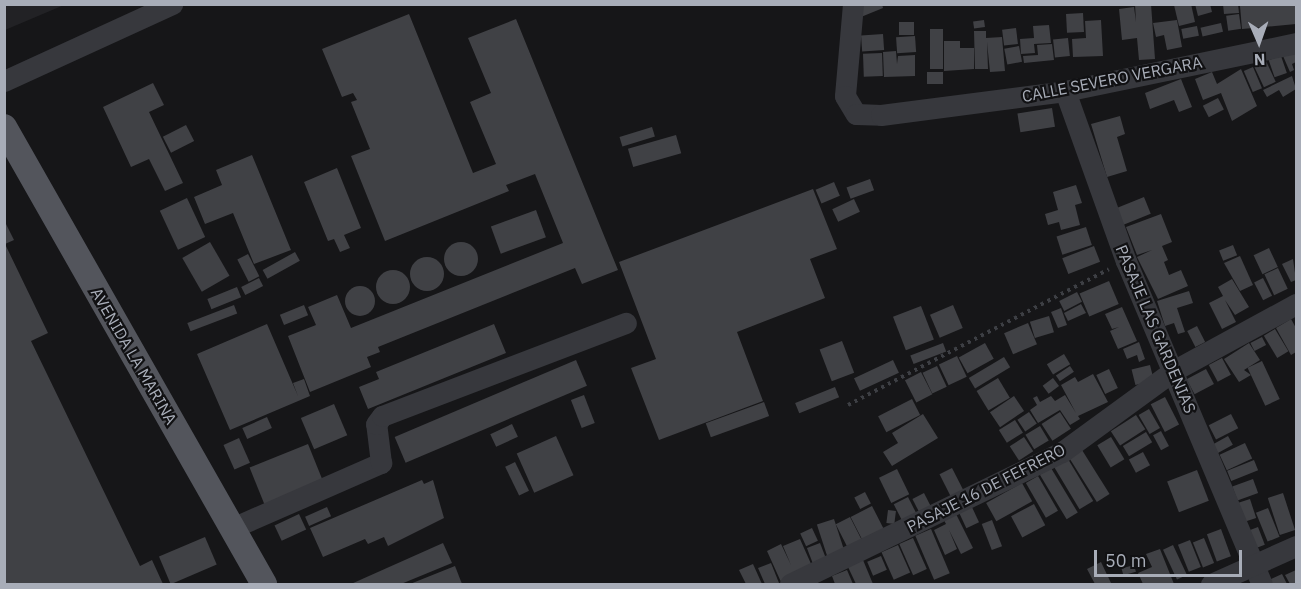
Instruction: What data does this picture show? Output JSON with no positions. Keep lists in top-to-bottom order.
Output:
{
  "streets": {
    "main road": ["AVENIDA LA MARINA"],
    "street": ["CALLE SEVERO VERGARA", "PASAJE LAS GARDENIAS", "PASAJE 16 DE FEFRERO"]
  },
  "crossings": [
    ["CALLE SEVERO VERGARA", "PASAJE LAS GARDENIAS"],
    ["PASAJE LAS GARDENIAS", "PASAJE 16 DE FEFRERO"]
  ],
  "scale_bar": "50 m",
  "north": "bottom"
}
